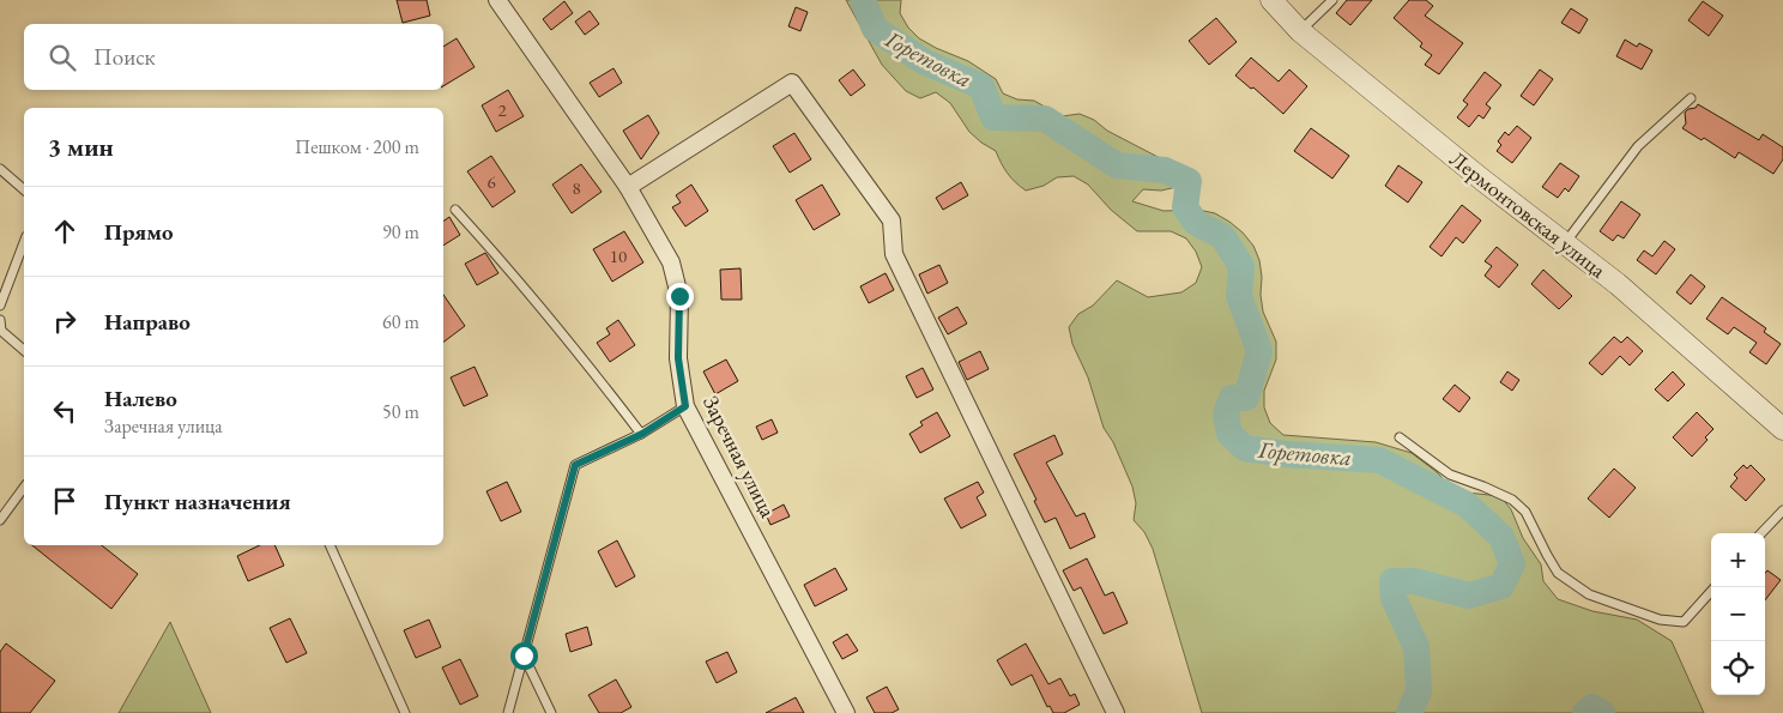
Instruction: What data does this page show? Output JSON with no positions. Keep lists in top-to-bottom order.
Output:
{
  "streets": {
    "street": ["Лермонтовская улица", "Заречная улица"]
  },
  "water": ["Горетовка"],
  "house_numbers": [
    "2",
    "6",
    "8",
    "10"
  ],
  "page": {
    "search": "Поиск",
    "heading": ["3 мин", "Пешком · 200 m"],
    "list": [
      ["Прямо", "90 m"],
      ["Направо", "60 m"],
      ["Налево", "Заречная улица", "50 m"],
      "Пункт назначения"
    ],
    "map_buttons": ["+", "−"]
  }
}
